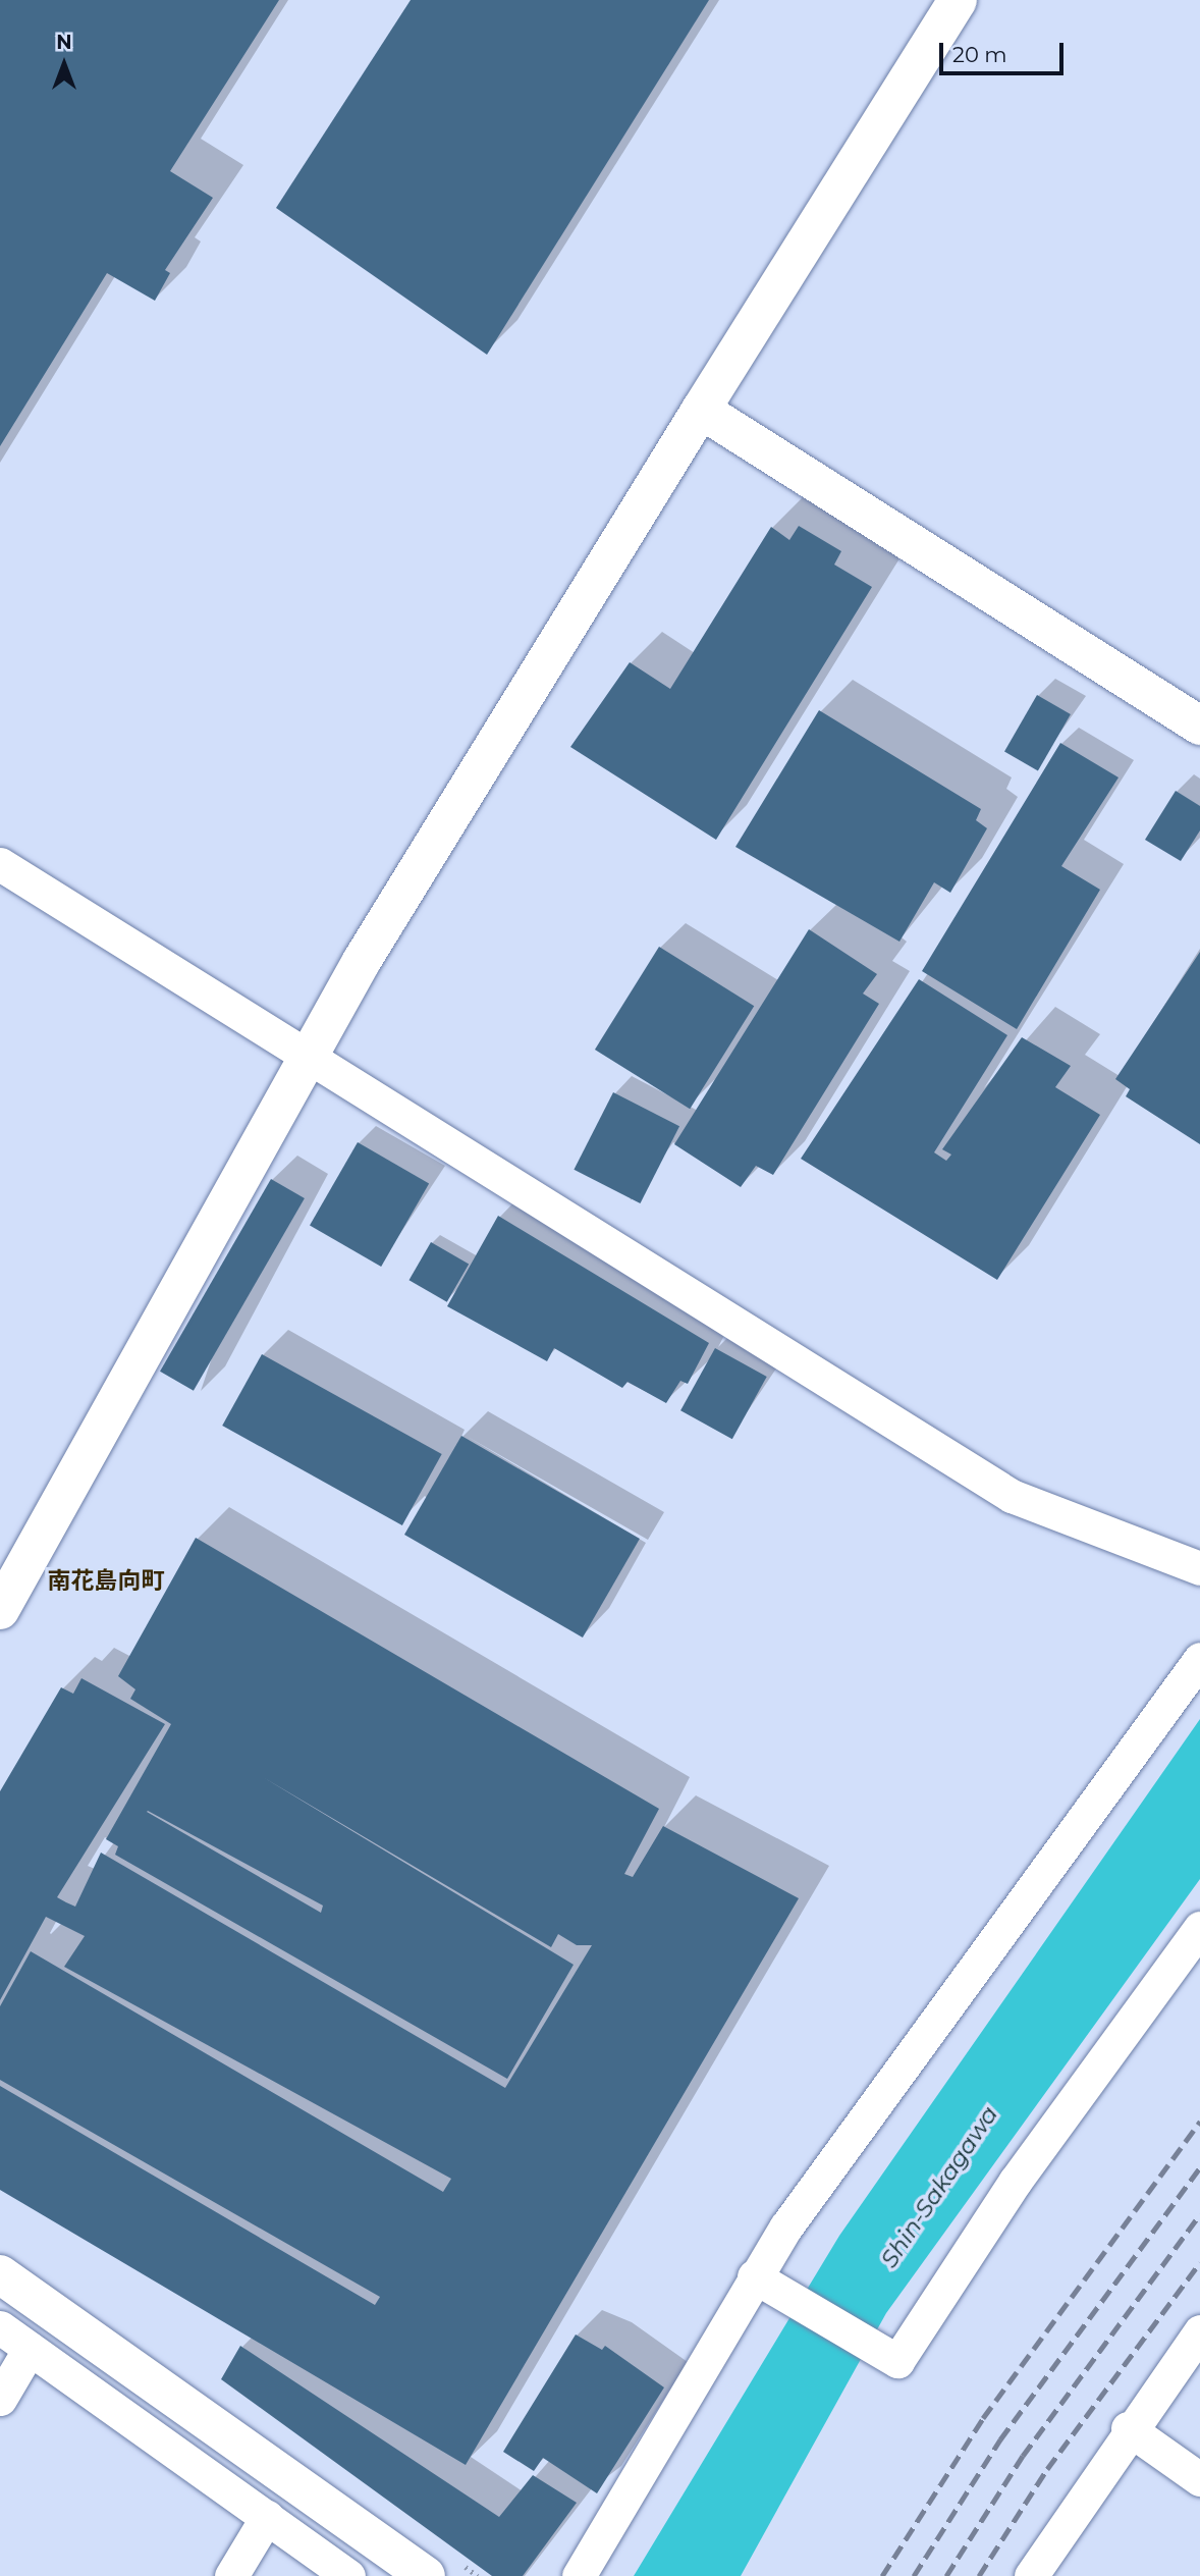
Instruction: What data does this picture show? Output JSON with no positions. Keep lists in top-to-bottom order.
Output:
{
  "districts": ["南花島向町"],
  "water": ["Shin-Sakagawa"],
  "scale_bar": "20 m",
  "north": "top"
}
